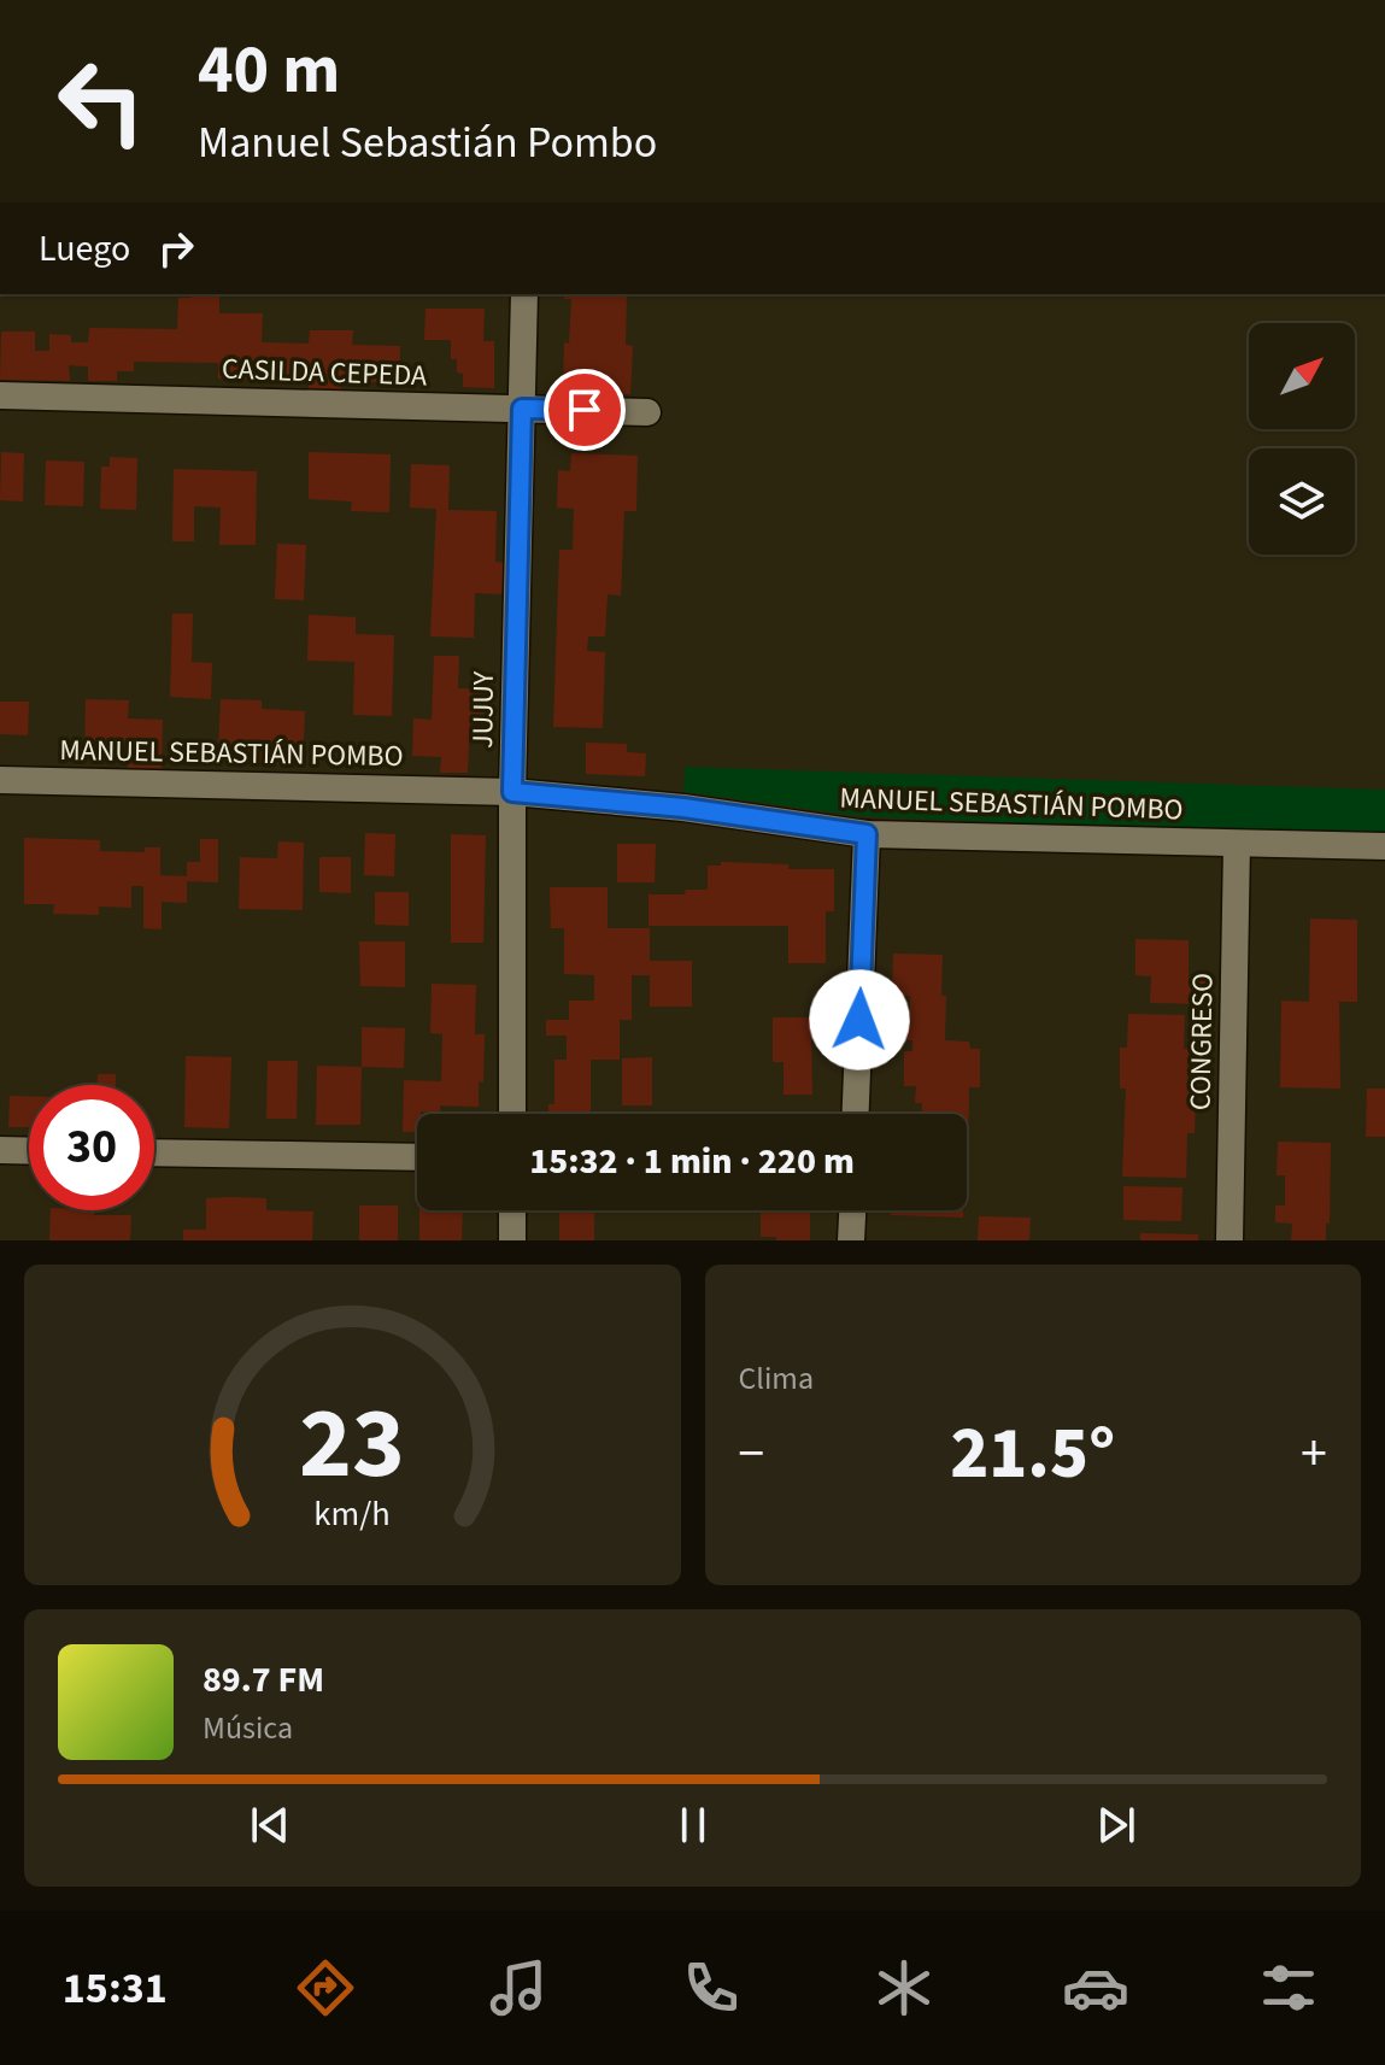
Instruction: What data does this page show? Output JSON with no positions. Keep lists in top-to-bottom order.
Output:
{
  "streets": {
    "street": [
      "CASILDA CEPEDA",
      "JUJUY",
      "MANUEL SEBASTIÁN POMBO",
      "CONGRESO"
    ]
  },
  "crossings": [
    ["CASILDA CEPEDA", "JUJUY"],
    ["JUJUY", "MANUEL SEBASTIÁN POMBO"],
    ["MANUEL SEBASTIÁN POMBO", "CONGRESO"]
  ],
  "north": "top right",
  "page": {
    "turn": ["40 m", "Manuel Sebastián Pombo"],
    "then": "Luego",
    "limit": "30",
    "trip": "15:32 · 1 min · 220 m",
    "tile": "Clima",
    "heat": ["−", "21.5°", "+"],
    "song": ["89.7 FM", "Música"],
    "tabs": "15:31",
    "gauge": ["23", "km/h"]
  }
}
